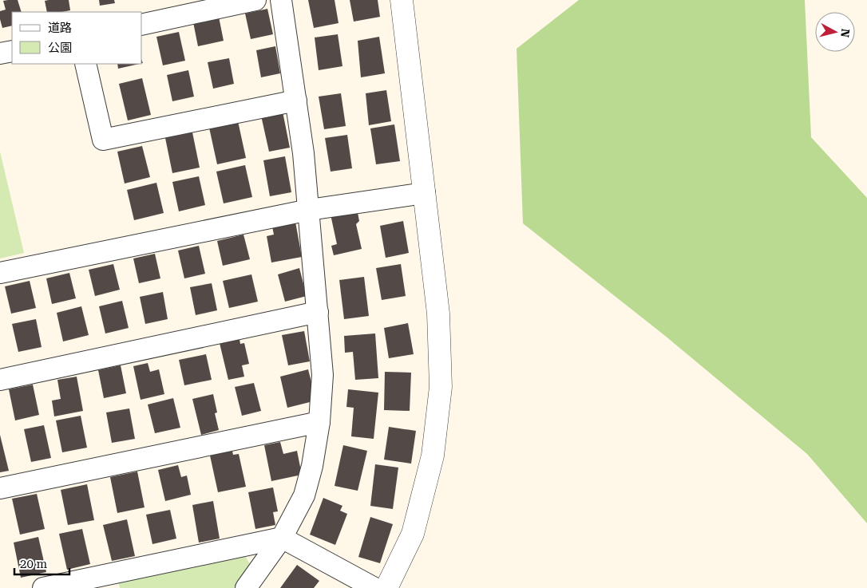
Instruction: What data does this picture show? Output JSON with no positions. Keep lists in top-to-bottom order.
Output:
{
  "legend": ["道路", "公園"],
  "scale_bar": "20 m",
  "north": "right"
}
